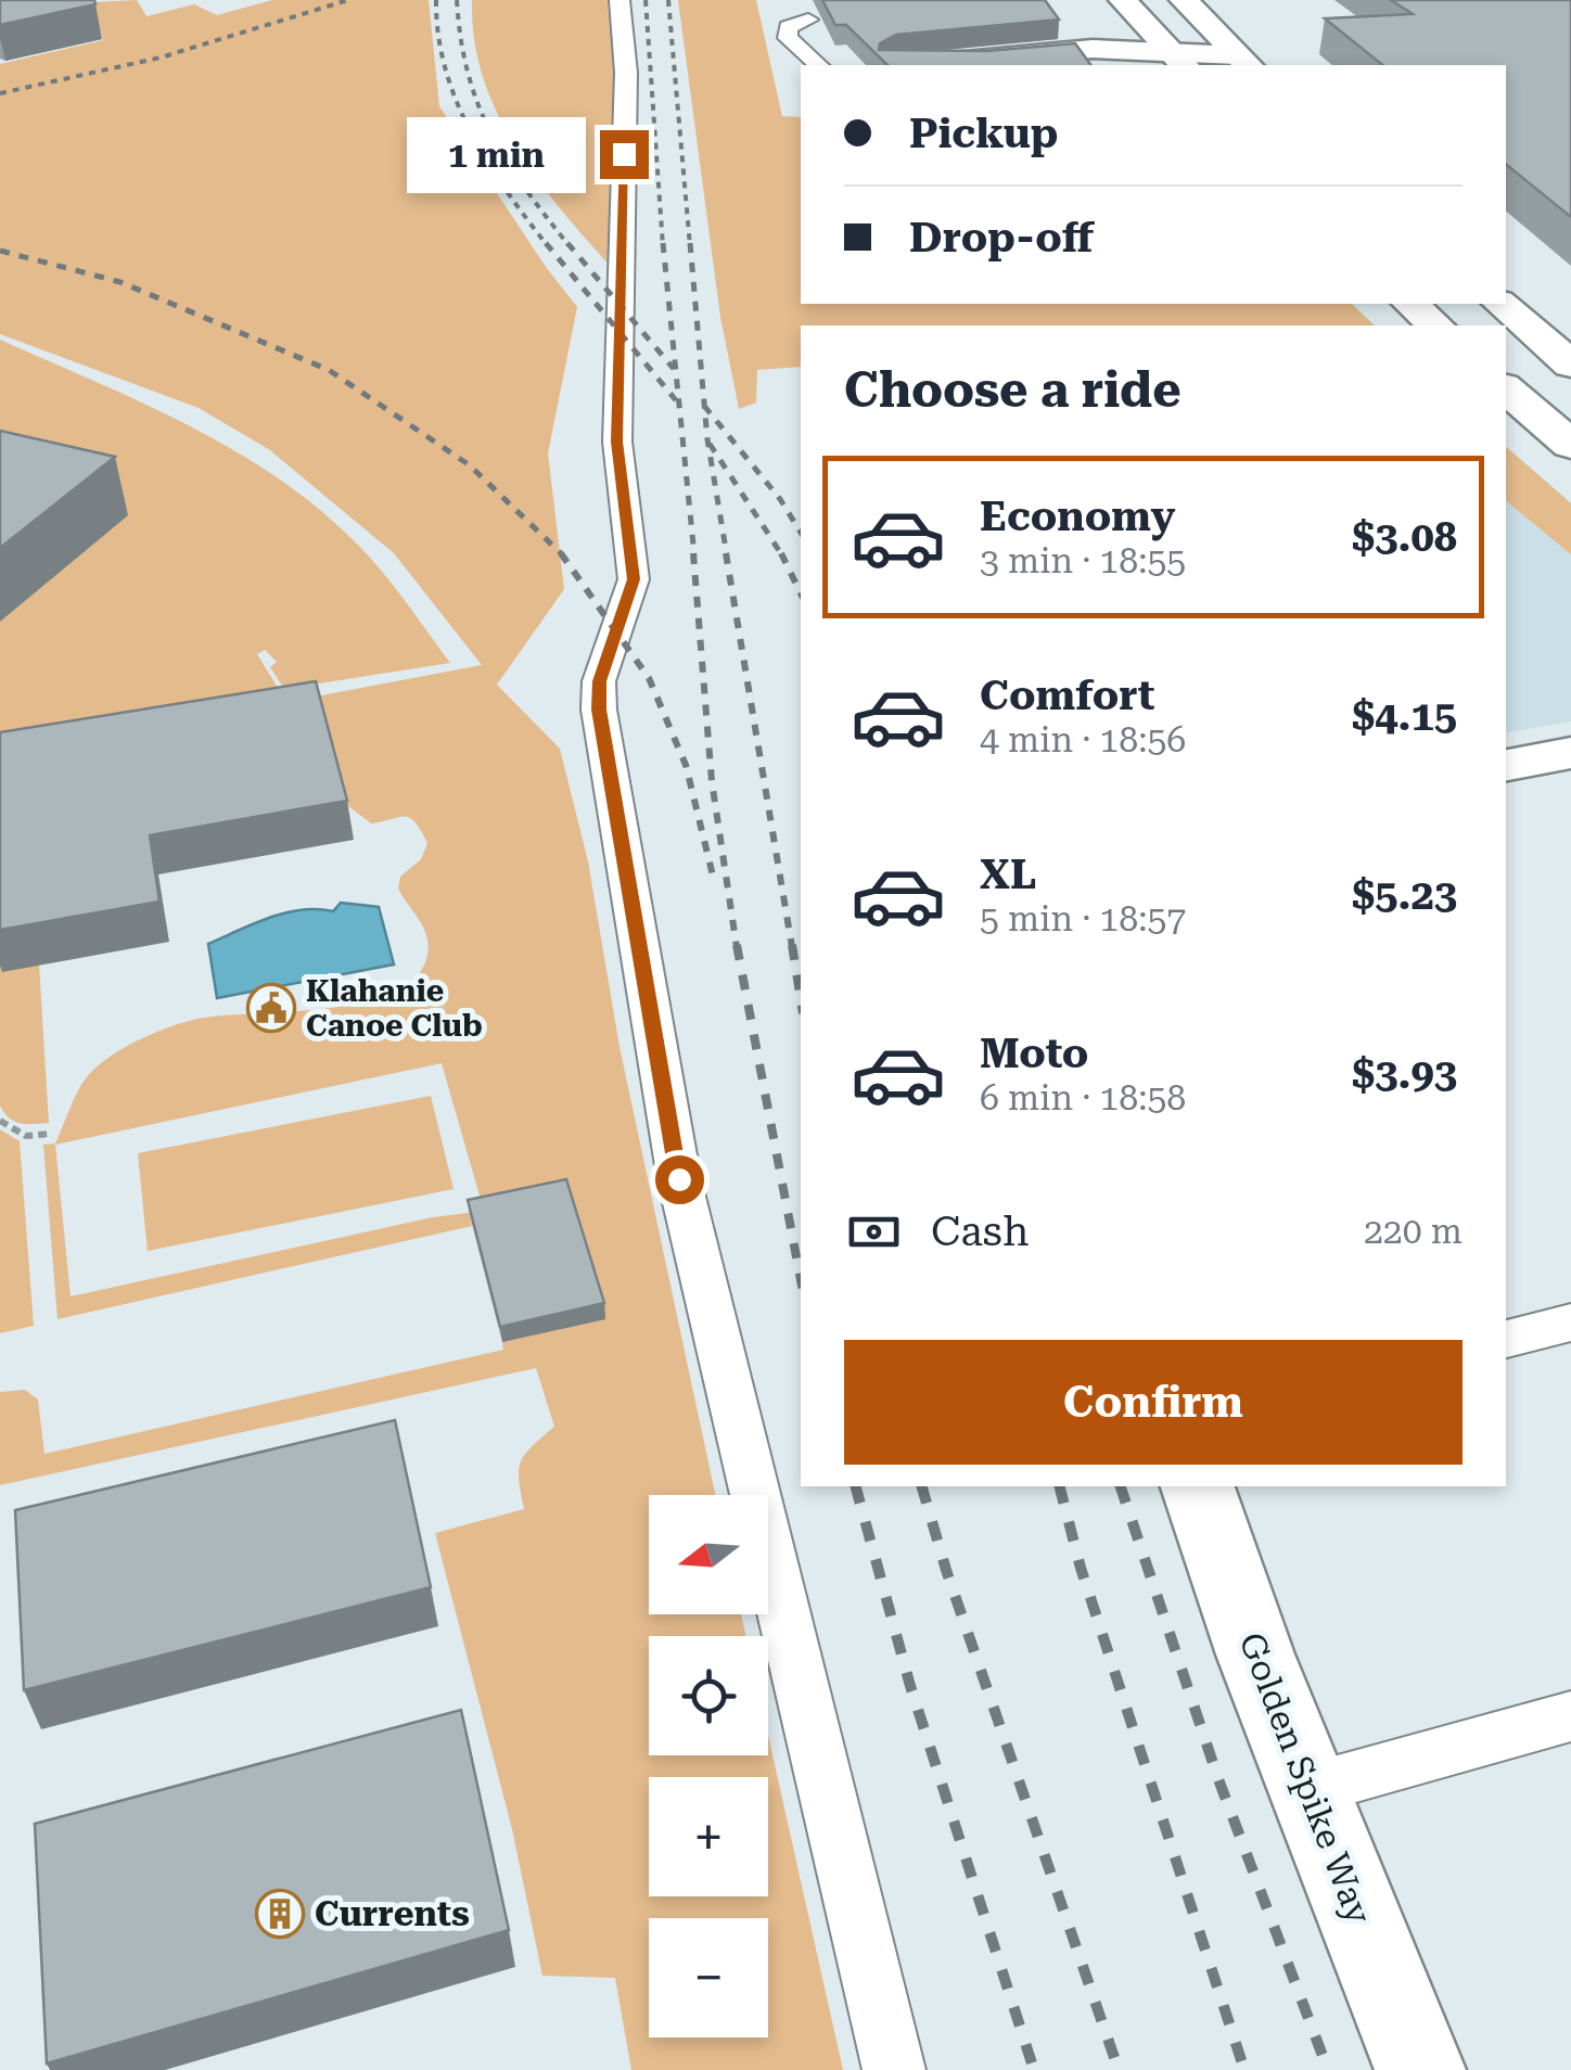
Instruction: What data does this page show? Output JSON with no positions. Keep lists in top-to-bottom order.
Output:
{
  "streets": {
    "street": ["Golden Spike Way"]
  },
  "places": {
    "public building": ["Klahanie Canoe Club"],
    "building": ["Currents"]
  },
  "north": "left",
  "page": {
    "banner": ["Pickup", "Drop-off"],
    "bubble": "1 min",
    "heading": "Choose a ride",
    "list": [
      {
        "name": "Economy",
        "note": "3 min · 18:55",
        "value": "$3.08"
      },
      {
        "name": "Comfort",
        "note": "4 min · 18:56",
        "value": "$4.15"
      },
      {
        "name": "XL",
        "note": "5 min · 18:57",
        "value": "$5.23"
      },
      {
        "name": "Moto",
        "note": "6 min · 18:58",
        "value": "$3.93"
      }
    ],
    "pay": ["Cash", "220 m"],
    "buttons": "Confirm",
    "map_buttons": ["+", "−"]
  }
}
